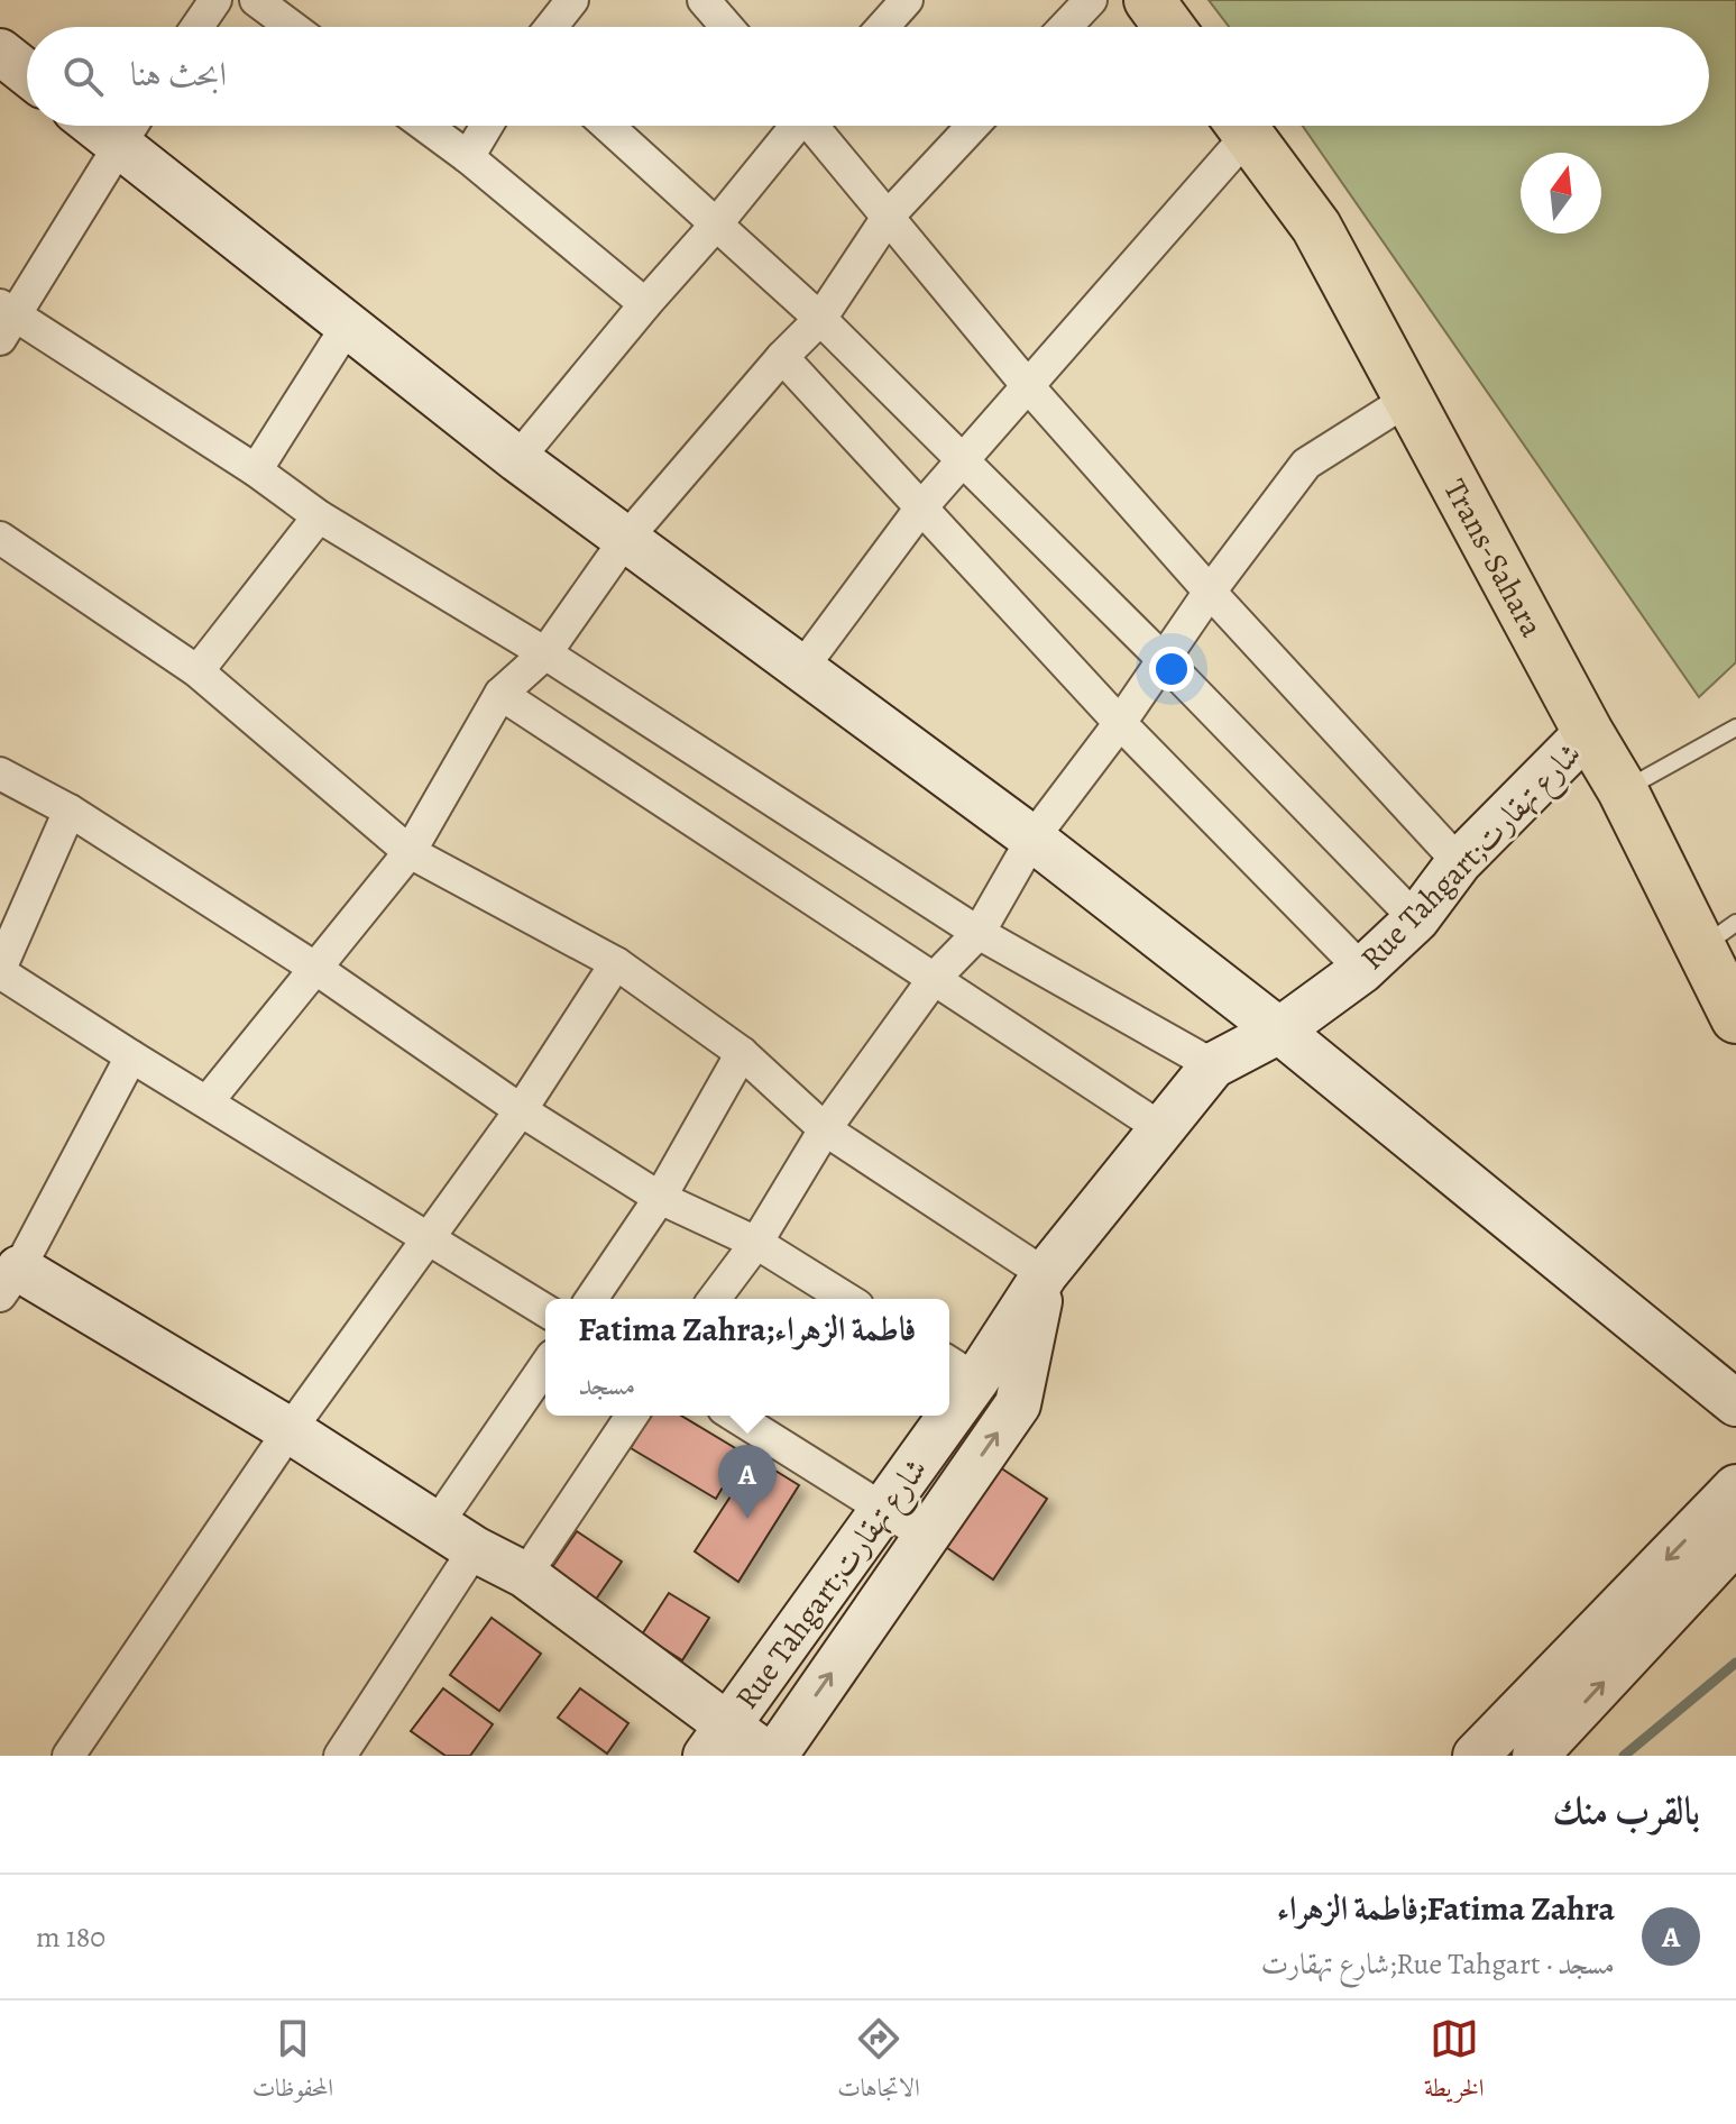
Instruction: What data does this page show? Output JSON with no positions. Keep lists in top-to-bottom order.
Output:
{
  "streets": {
    "main road": ["Trans-Sahara"],
    "street": ["Rue Tahgart;شارع تهقارت"]
  },
  "crossings": [
    ["Trans-Sahara", "Rue Tahgart;شارع تهقارت"]
  ],
  "north": "top",
  "page": {
    "search": "ابحث هنا",
    "popup": ["Fatima Zahra;فاطمة الزهراء", "مسجد"],
    "pins": "A",
    "heading": "بالقرب منك",
    "list": [
      {
        "mark": "A",
        "name": "Fatima Zahra;فاطمة الزهراء",
        "note": "مسجد · Rue Tahgart;شارع تهقارت",
        "value": "180 m"
      }
    ],
    "nav": ["الخريطة", "الاتجاهات", "المحفوظات"]
  }
}
